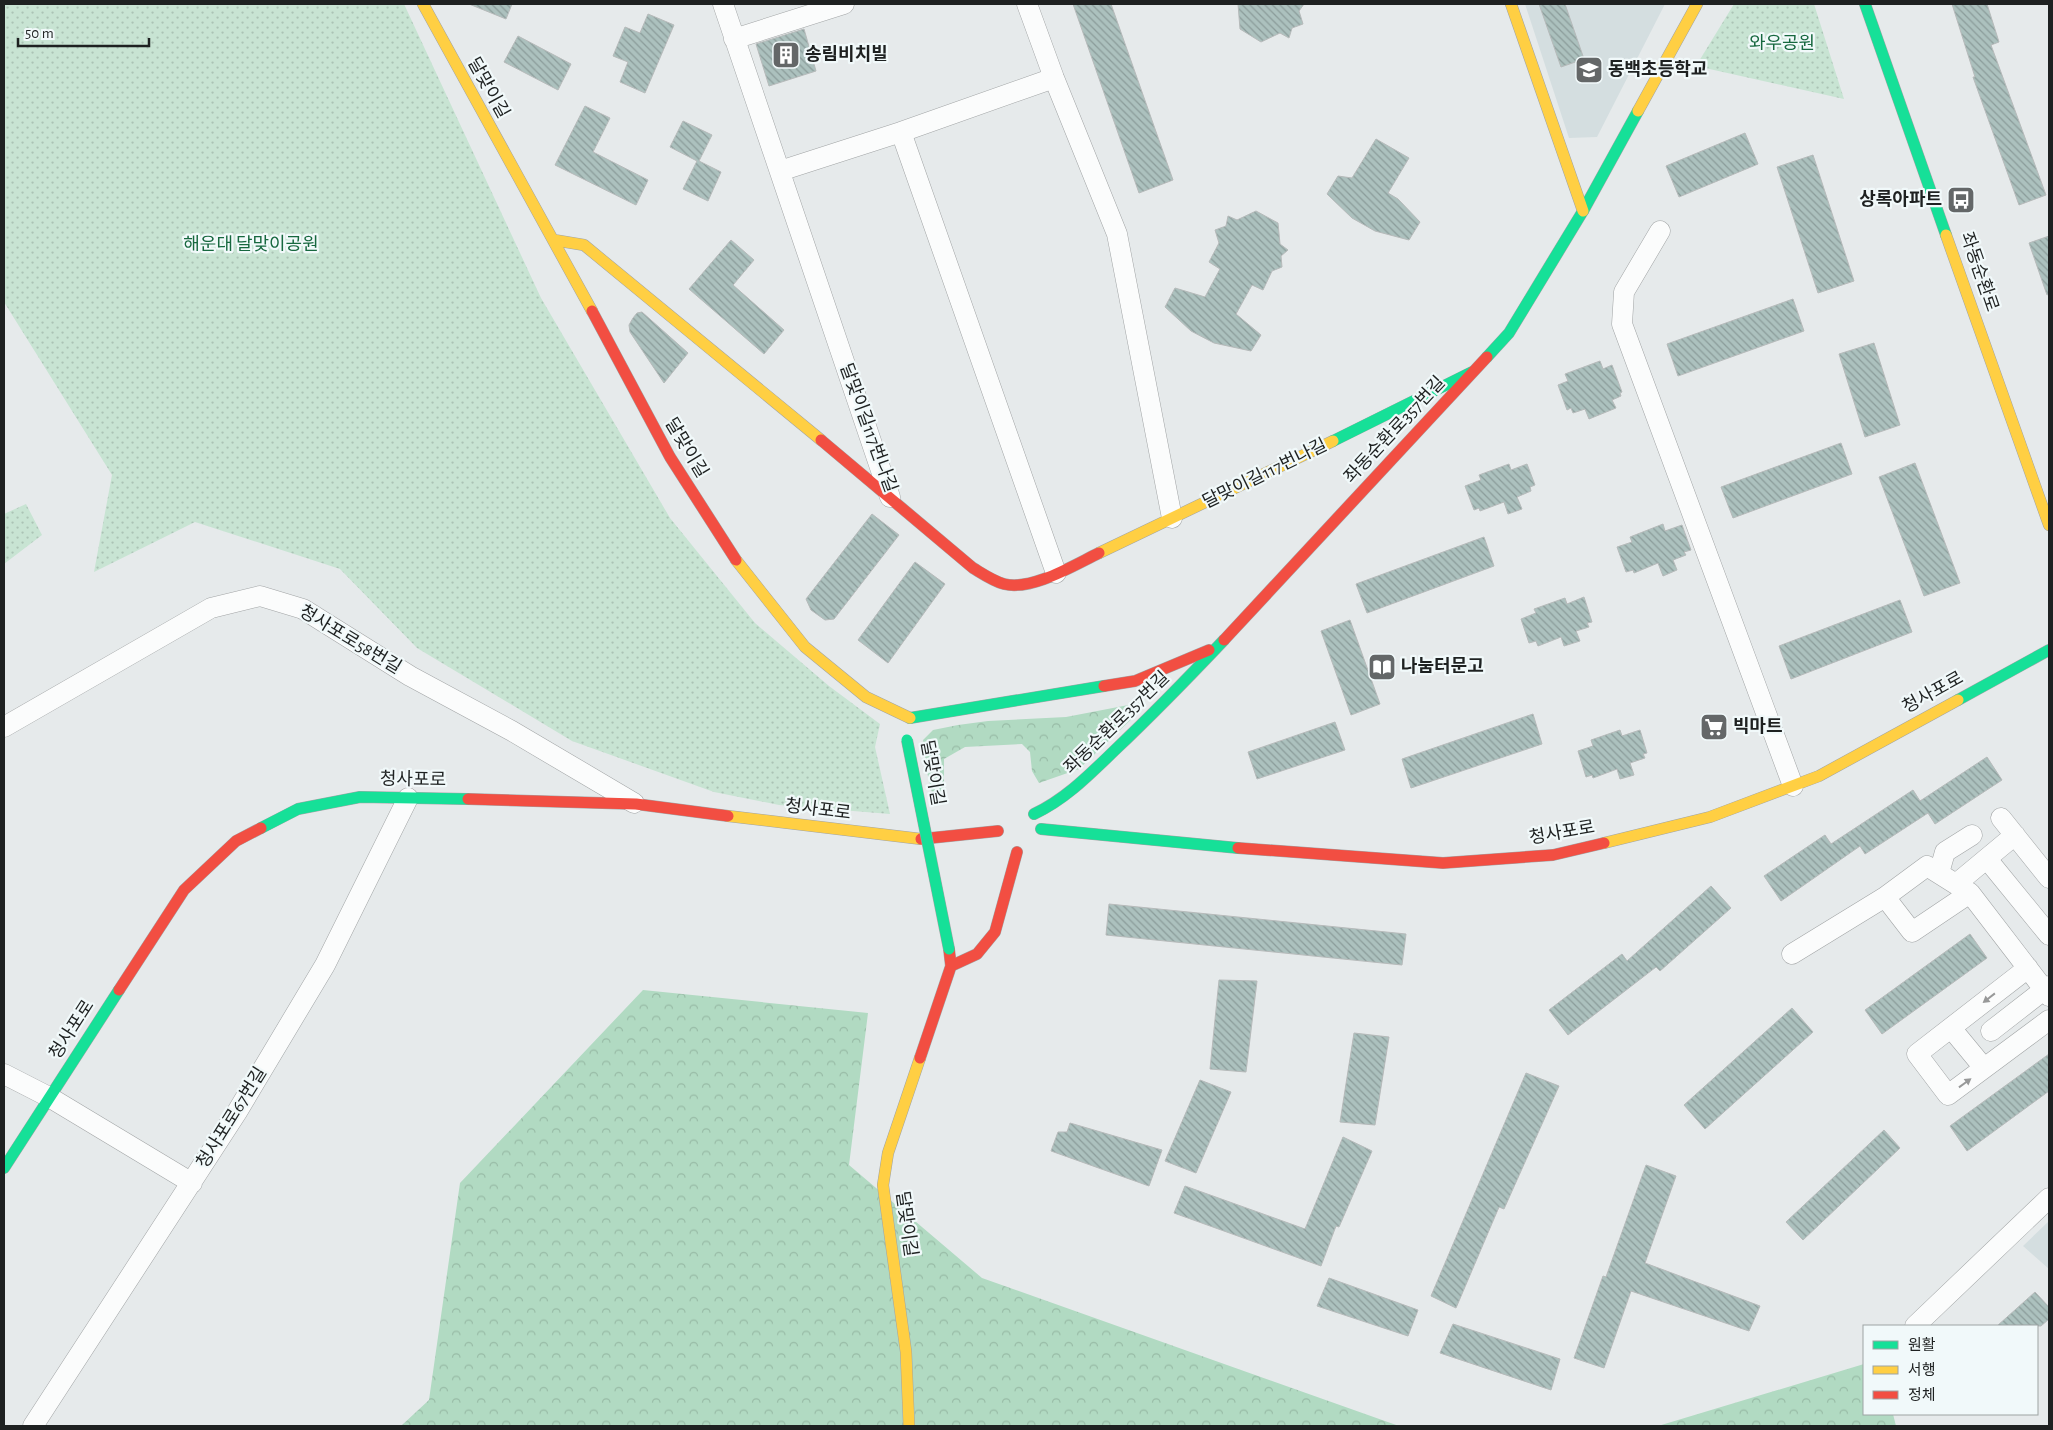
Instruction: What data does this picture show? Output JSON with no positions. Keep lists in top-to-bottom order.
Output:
{
  "streets": {
    "street": [
      "달맞이길",
      "좌동순환로",
      "달맞이길117번나길",
      "좌동순환로357번길",
      "청사포로58번길",
      "청사포로",
      "청사포로67번길"
    ]
  },
  "crossings": [
    ["달맞이길", "청사포로"],
    ["달맞이길117번나길", "좌동순환로357번길"],
    ["좌동순환로357번길", "청사포로"],
    ["청사포로58번길", "청사포로"],
    ["청사포로", "청사포로67번길"]
  ],
  "parks": ["와우공원", "해운대 달맞이공원"],
  "places": {
    "building": ["송림비치빌"],
    "school or university": ["동백초등학교"],
    "bus stop": ["상록아파트"],
    "library": ["나눔터문고"],
    "supermarket": ["빅마트"]
  },
  "legend": ["원활", "서행", "정체"],
  "scale_bar": "50 m"
}
